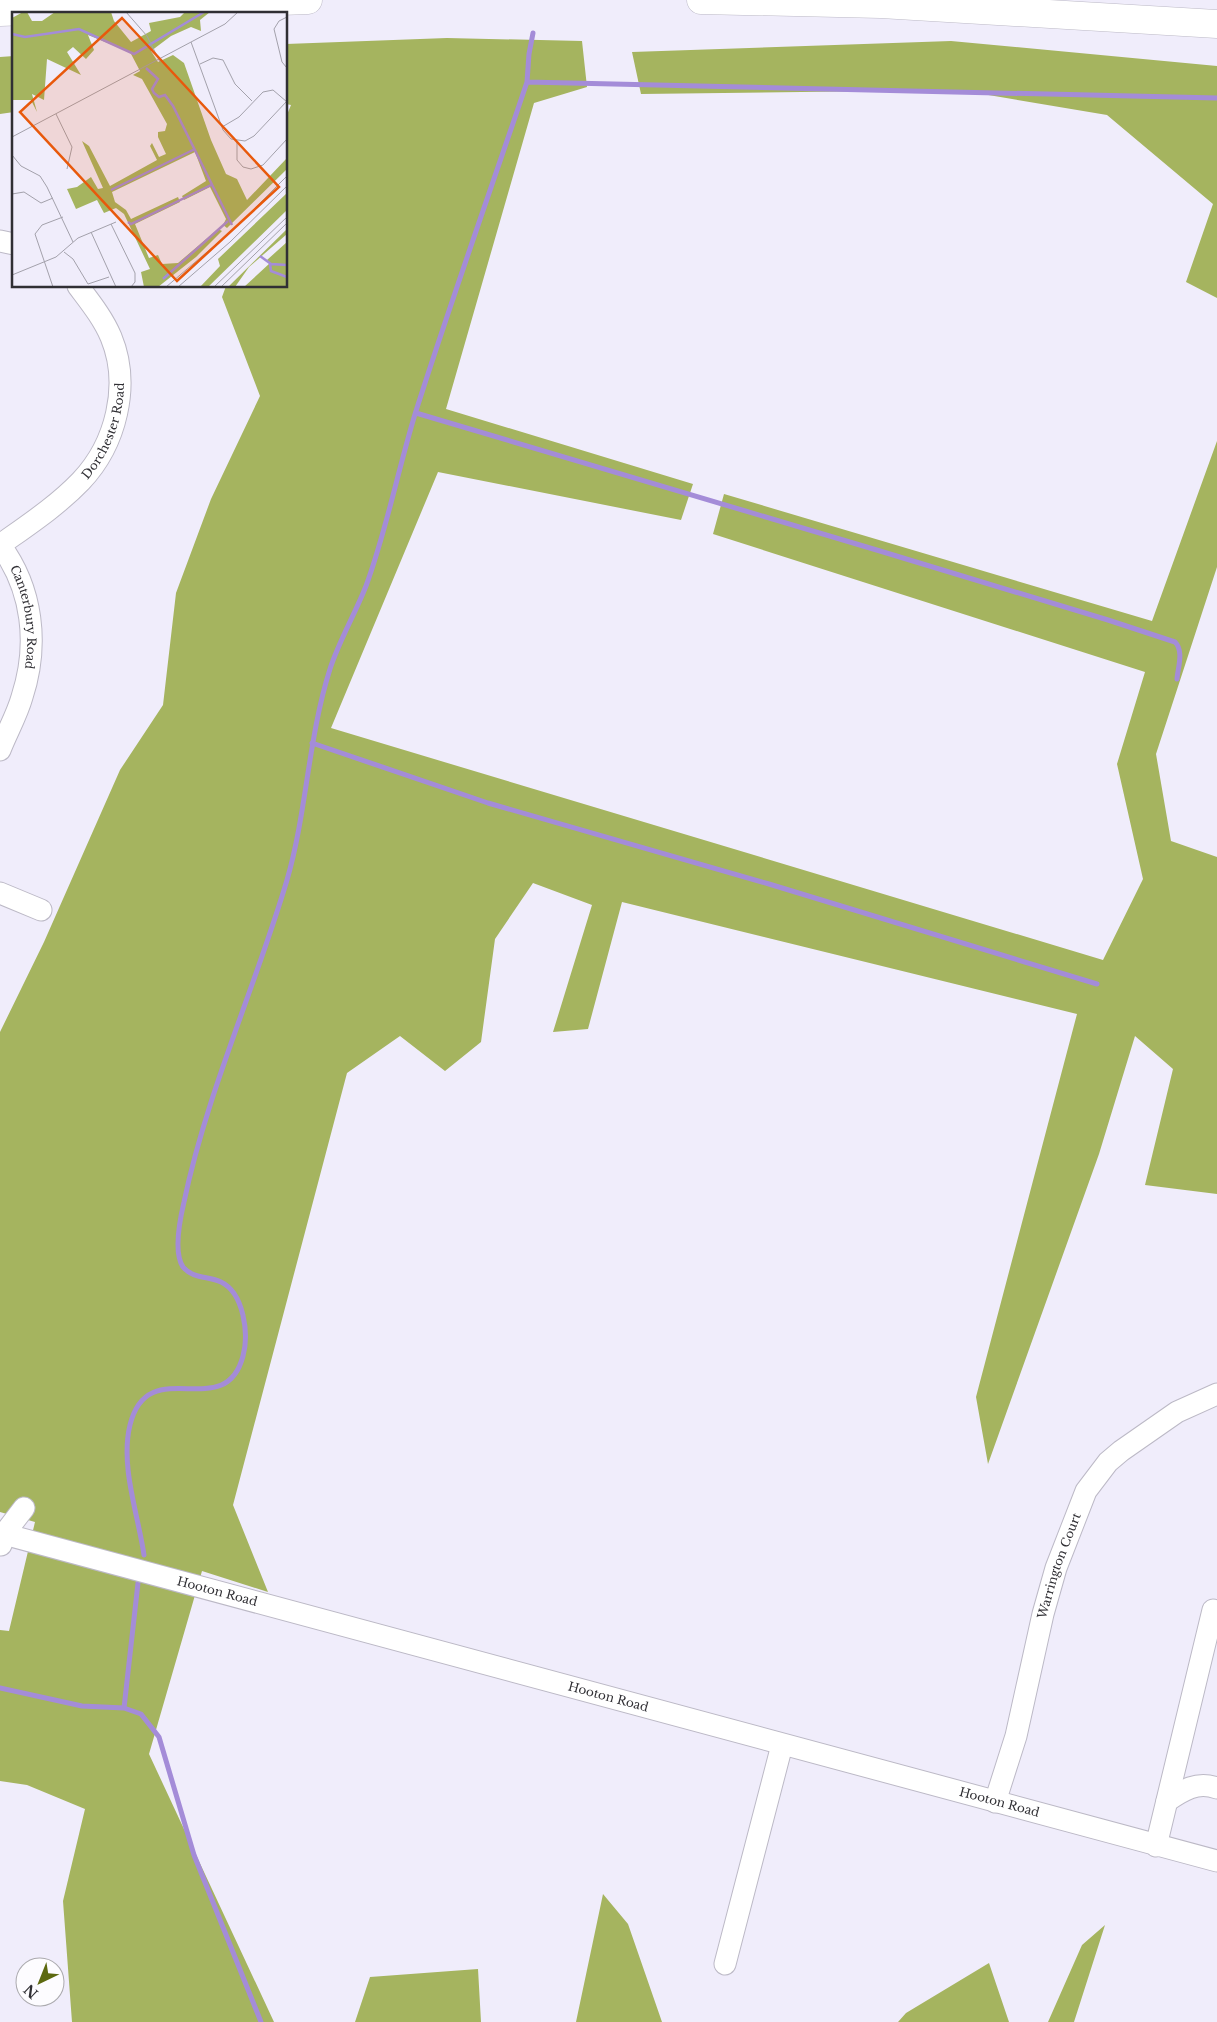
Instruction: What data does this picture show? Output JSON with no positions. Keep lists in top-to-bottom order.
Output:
{
  "streets": {
    "street": [
      "Dorchester Road",
      "Canterbury Road",
      "Warrington Court",
      "Hooton Road"
    ]
  },
  "crossings": [
    ["Dorchester Road", "Canterbury Road"],
    ["Warrington Court", "Hooton Road"]
  ],
  "north": "bottom left"
}
